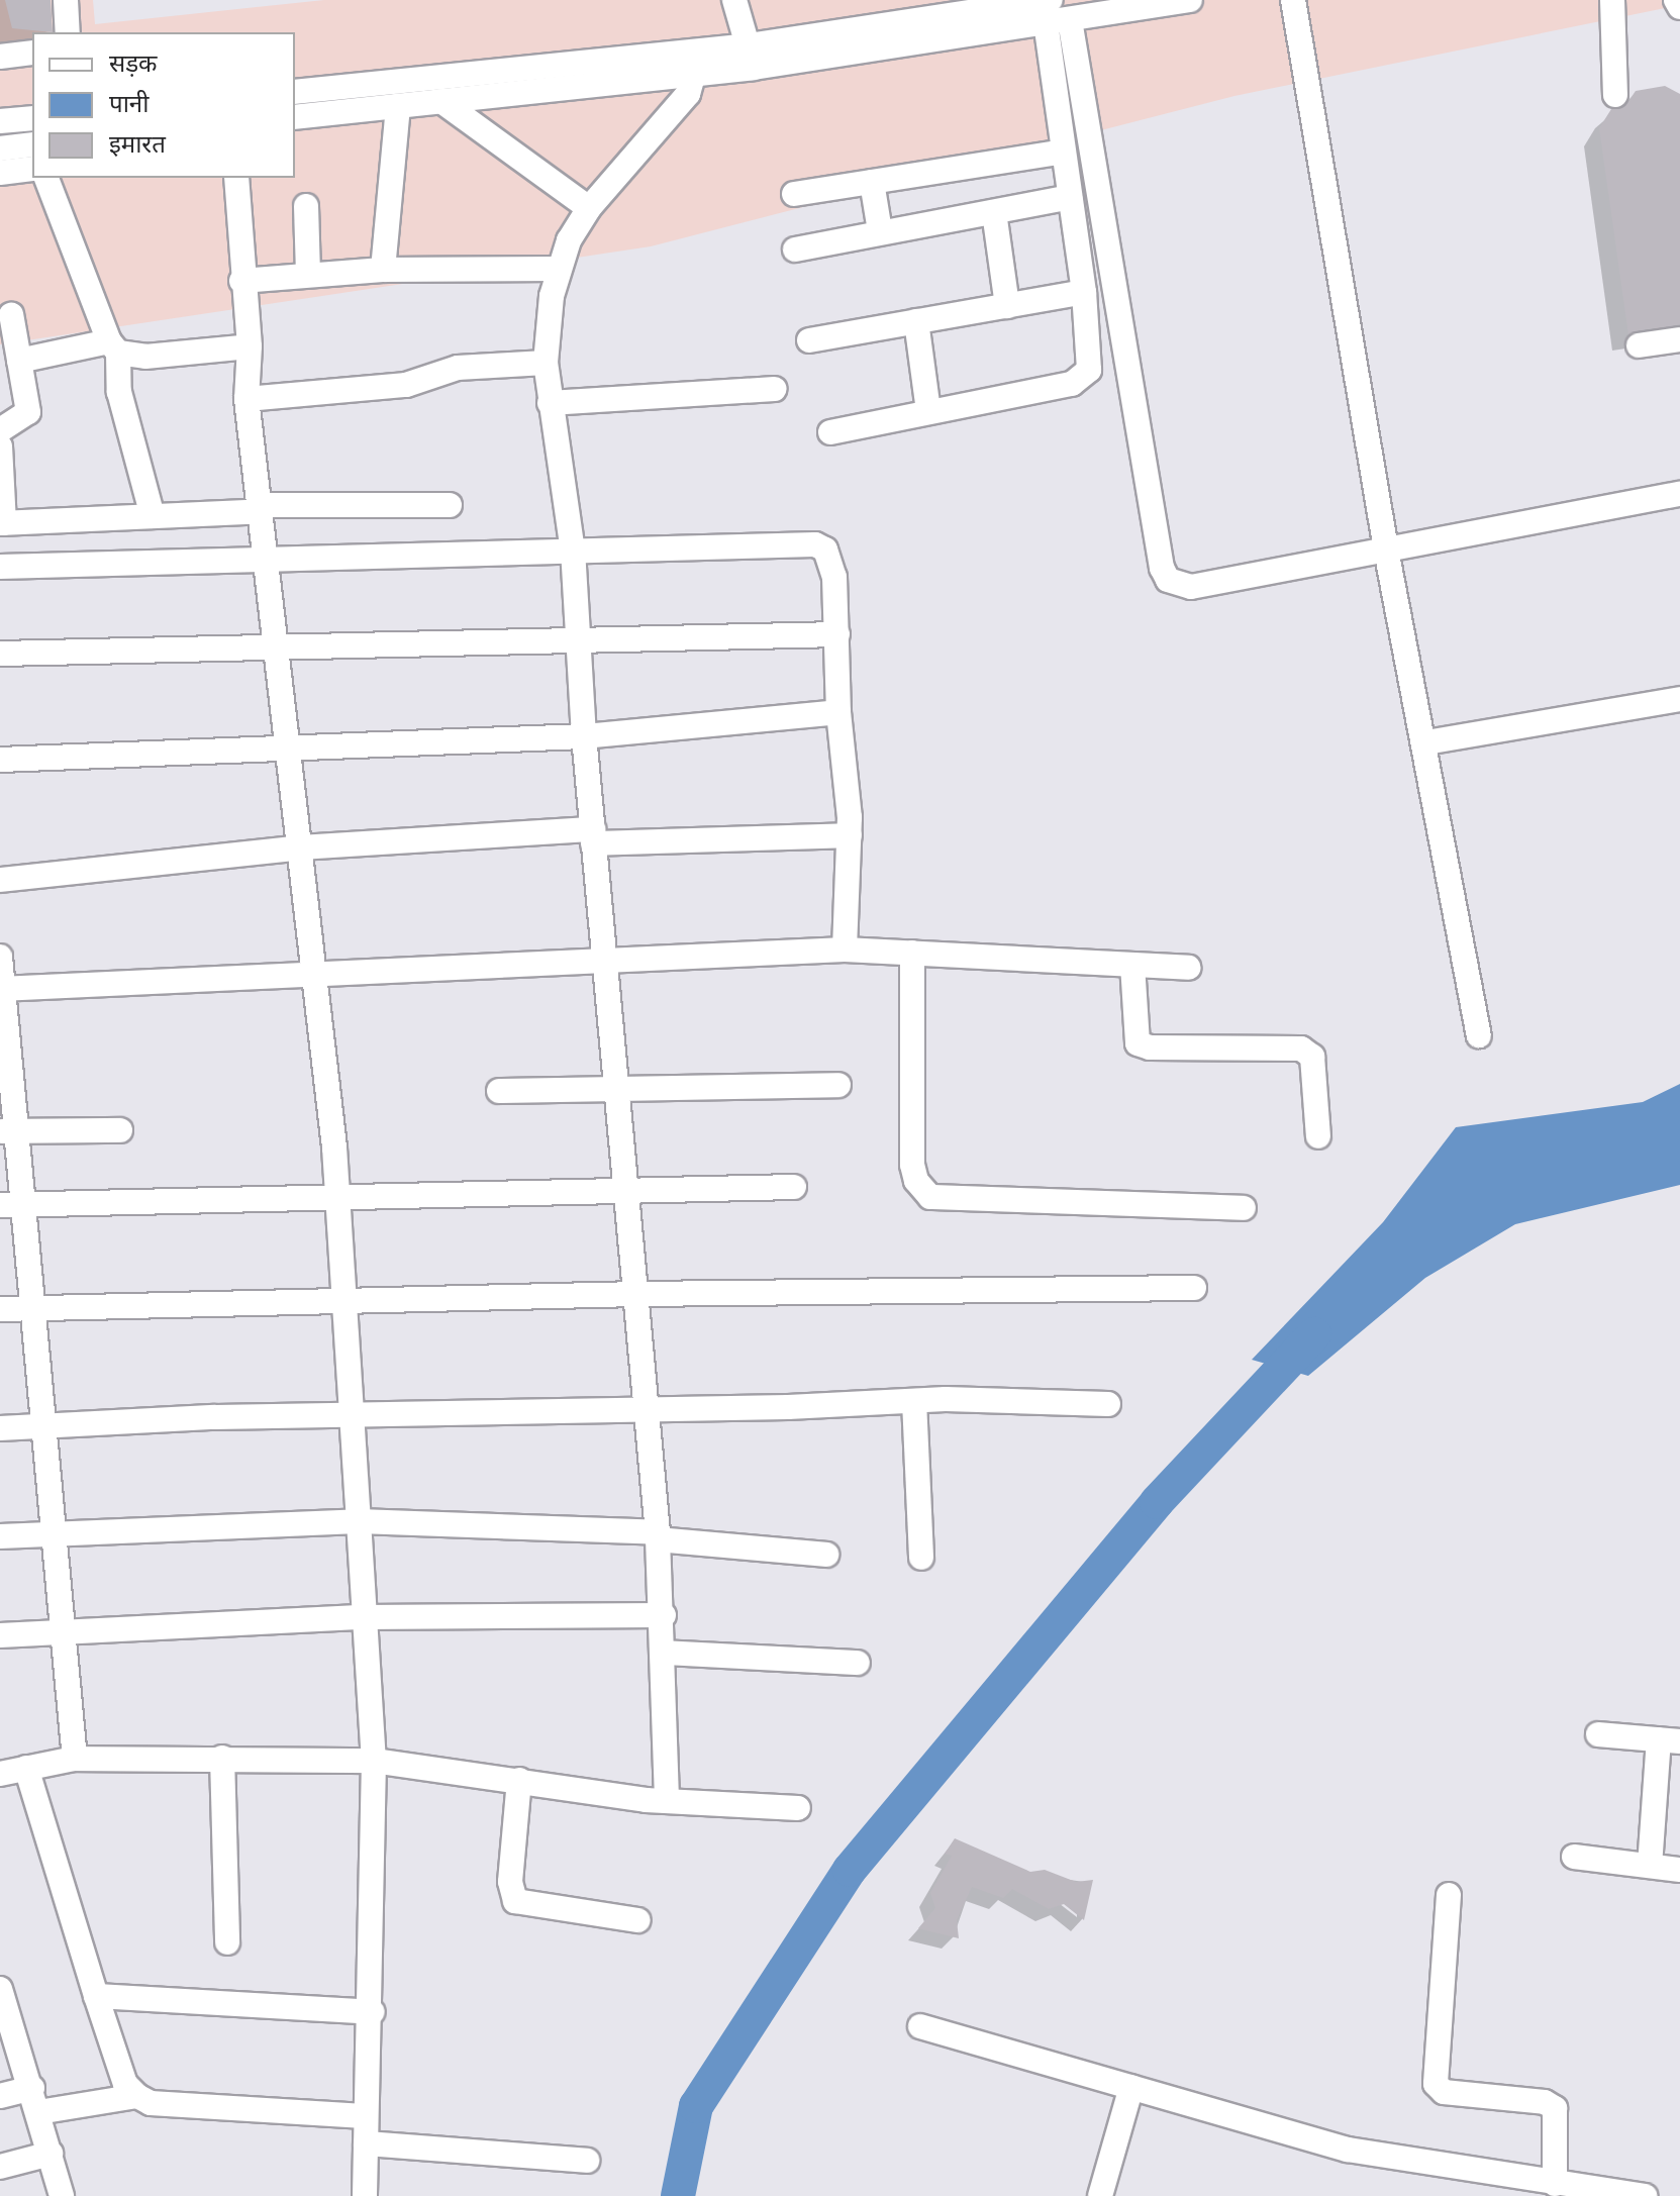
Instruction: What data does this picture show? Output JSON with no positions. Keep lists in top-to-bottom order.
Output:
{
  "legend": ["सड़क", "पानी", "इमारत"]
}
